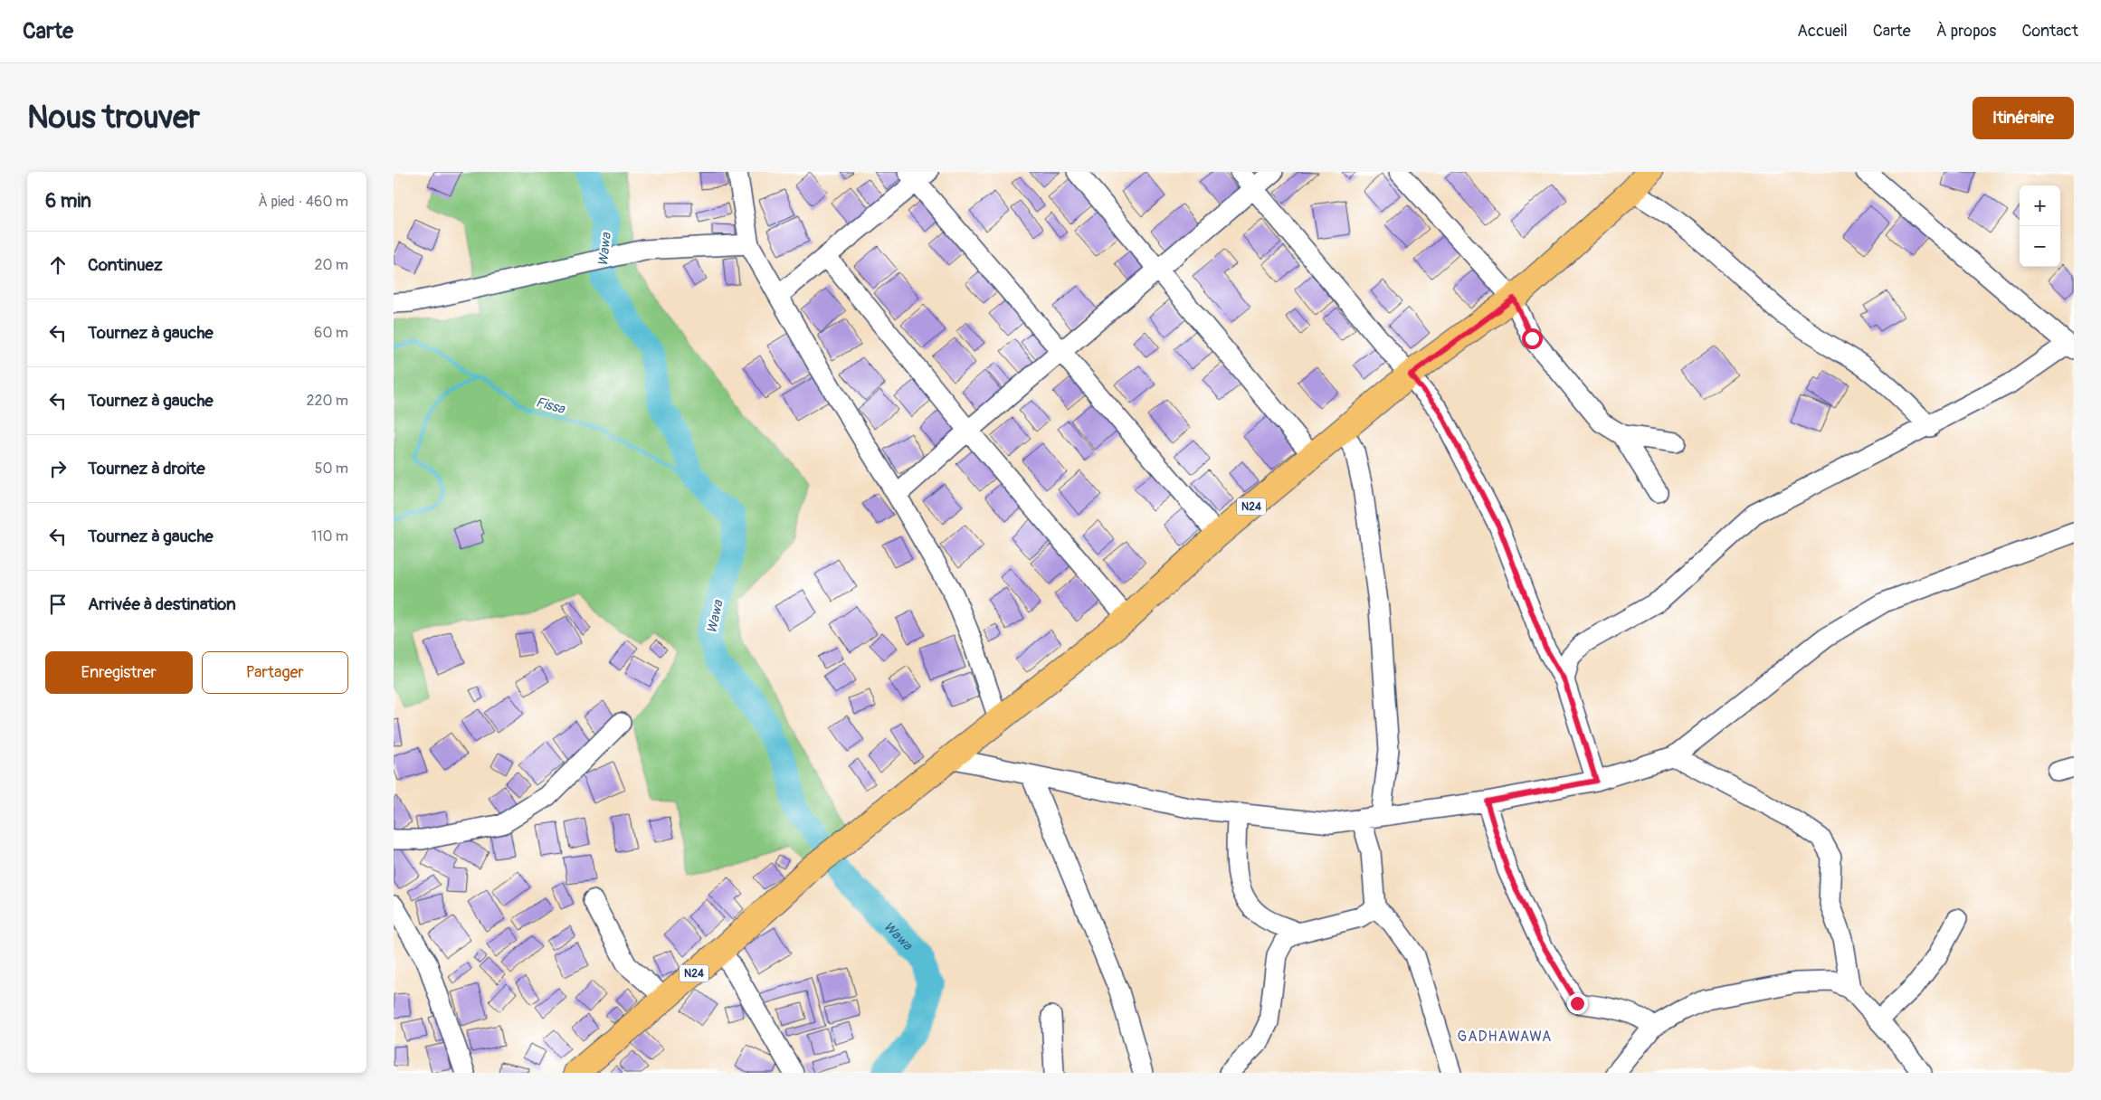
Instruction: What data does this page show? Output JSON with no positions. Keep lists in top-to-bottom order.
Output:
{
  "streets": {
    "main road": ["N24"]
  },
  "districts": ["GADHAWAWA"],
  "water": ["Wawa", "Fissa"],
  "page": {
    "header": "Carte",
    "nav": [
      "Accueil",
      "Carte",
      "À propos",
      "Contact"
    ],
    "buttons": [
      "Itinéraire",
      ["Enregistrer", "Partager"]
    ],
    "title": "Nous trouver",
    "heading": ["6 min", "À pied · 460 m"],
    "map_buttons": ["+", "−"],
    "list": [
      ["Continuez", "20 m"],
      ["Tournez à gauche", "60 m"],
      ["Tournez à gauche", "220 m"],
      ["Tournez à droite", "50 m"],
      ["Tournez à gauche", "110 m"],
      "Arrivée à destination"
    ]
  }
}
